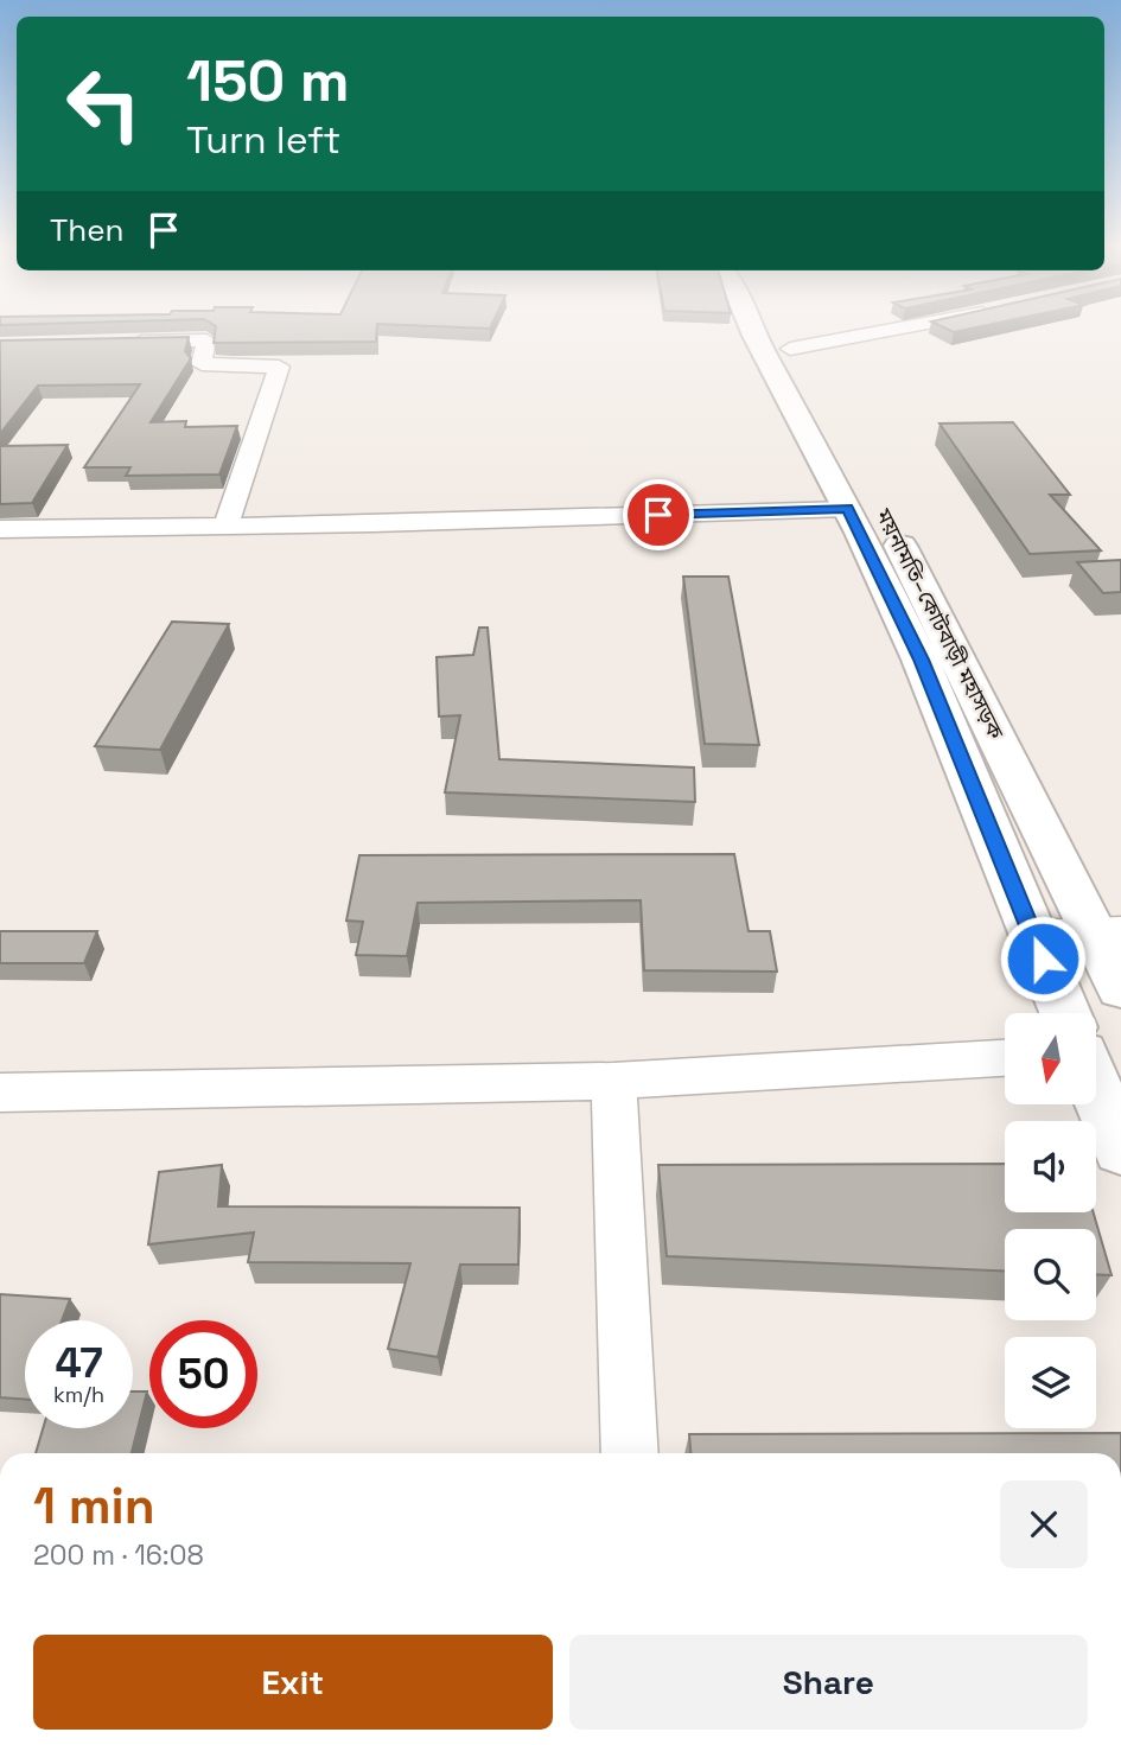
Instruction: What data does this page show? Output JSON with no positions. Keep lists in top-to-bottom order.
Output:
{
  "streets": {
    "main road": ["ময়নামতি–কোটবাড়ী মহাসড়ক"]
  },
  "north": "bottom",
  "page": {
    "turn": ["150 m", "Turn left"],
    "then": "Then",
    "speed": "47 km/h",
    "limit": "50",
    "heading": ["1 min", "200 m · 16:08"],
    "buttons": ["Exit", "Share"]
  }
}
